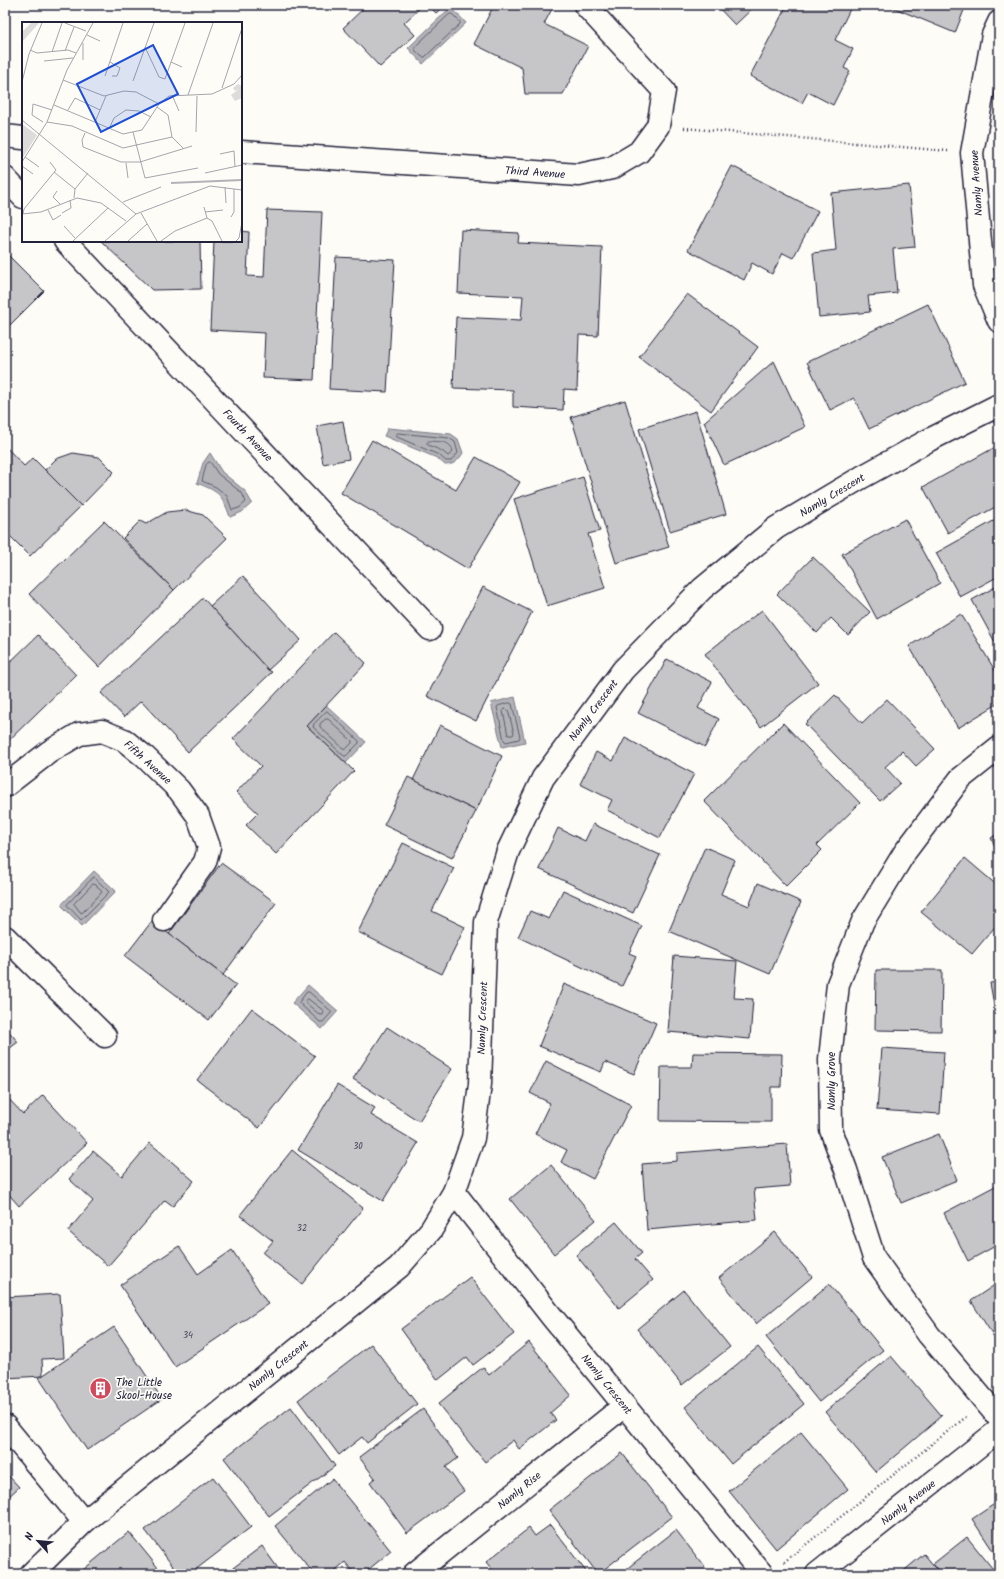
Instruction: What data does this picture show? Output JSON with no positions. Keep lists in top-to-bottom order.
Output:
{
  "streets": {
    "street": [
      "Third Avenue",
      "Namly Avenue",
      "Fourth Avenue",
      "Namly Crescent",
      "Fifth Avenue",
      "Namly Grove",
      "Namly Rise"
    ]
  },
  "crossings": [
    ["Namly Crescent", "Namly Rise"]
  ],
  "places": {
    "building": ["The Little Skool-House"]
  },
  "house_numbers": ["30", "32", "34"],
  "north": "top left"
}
